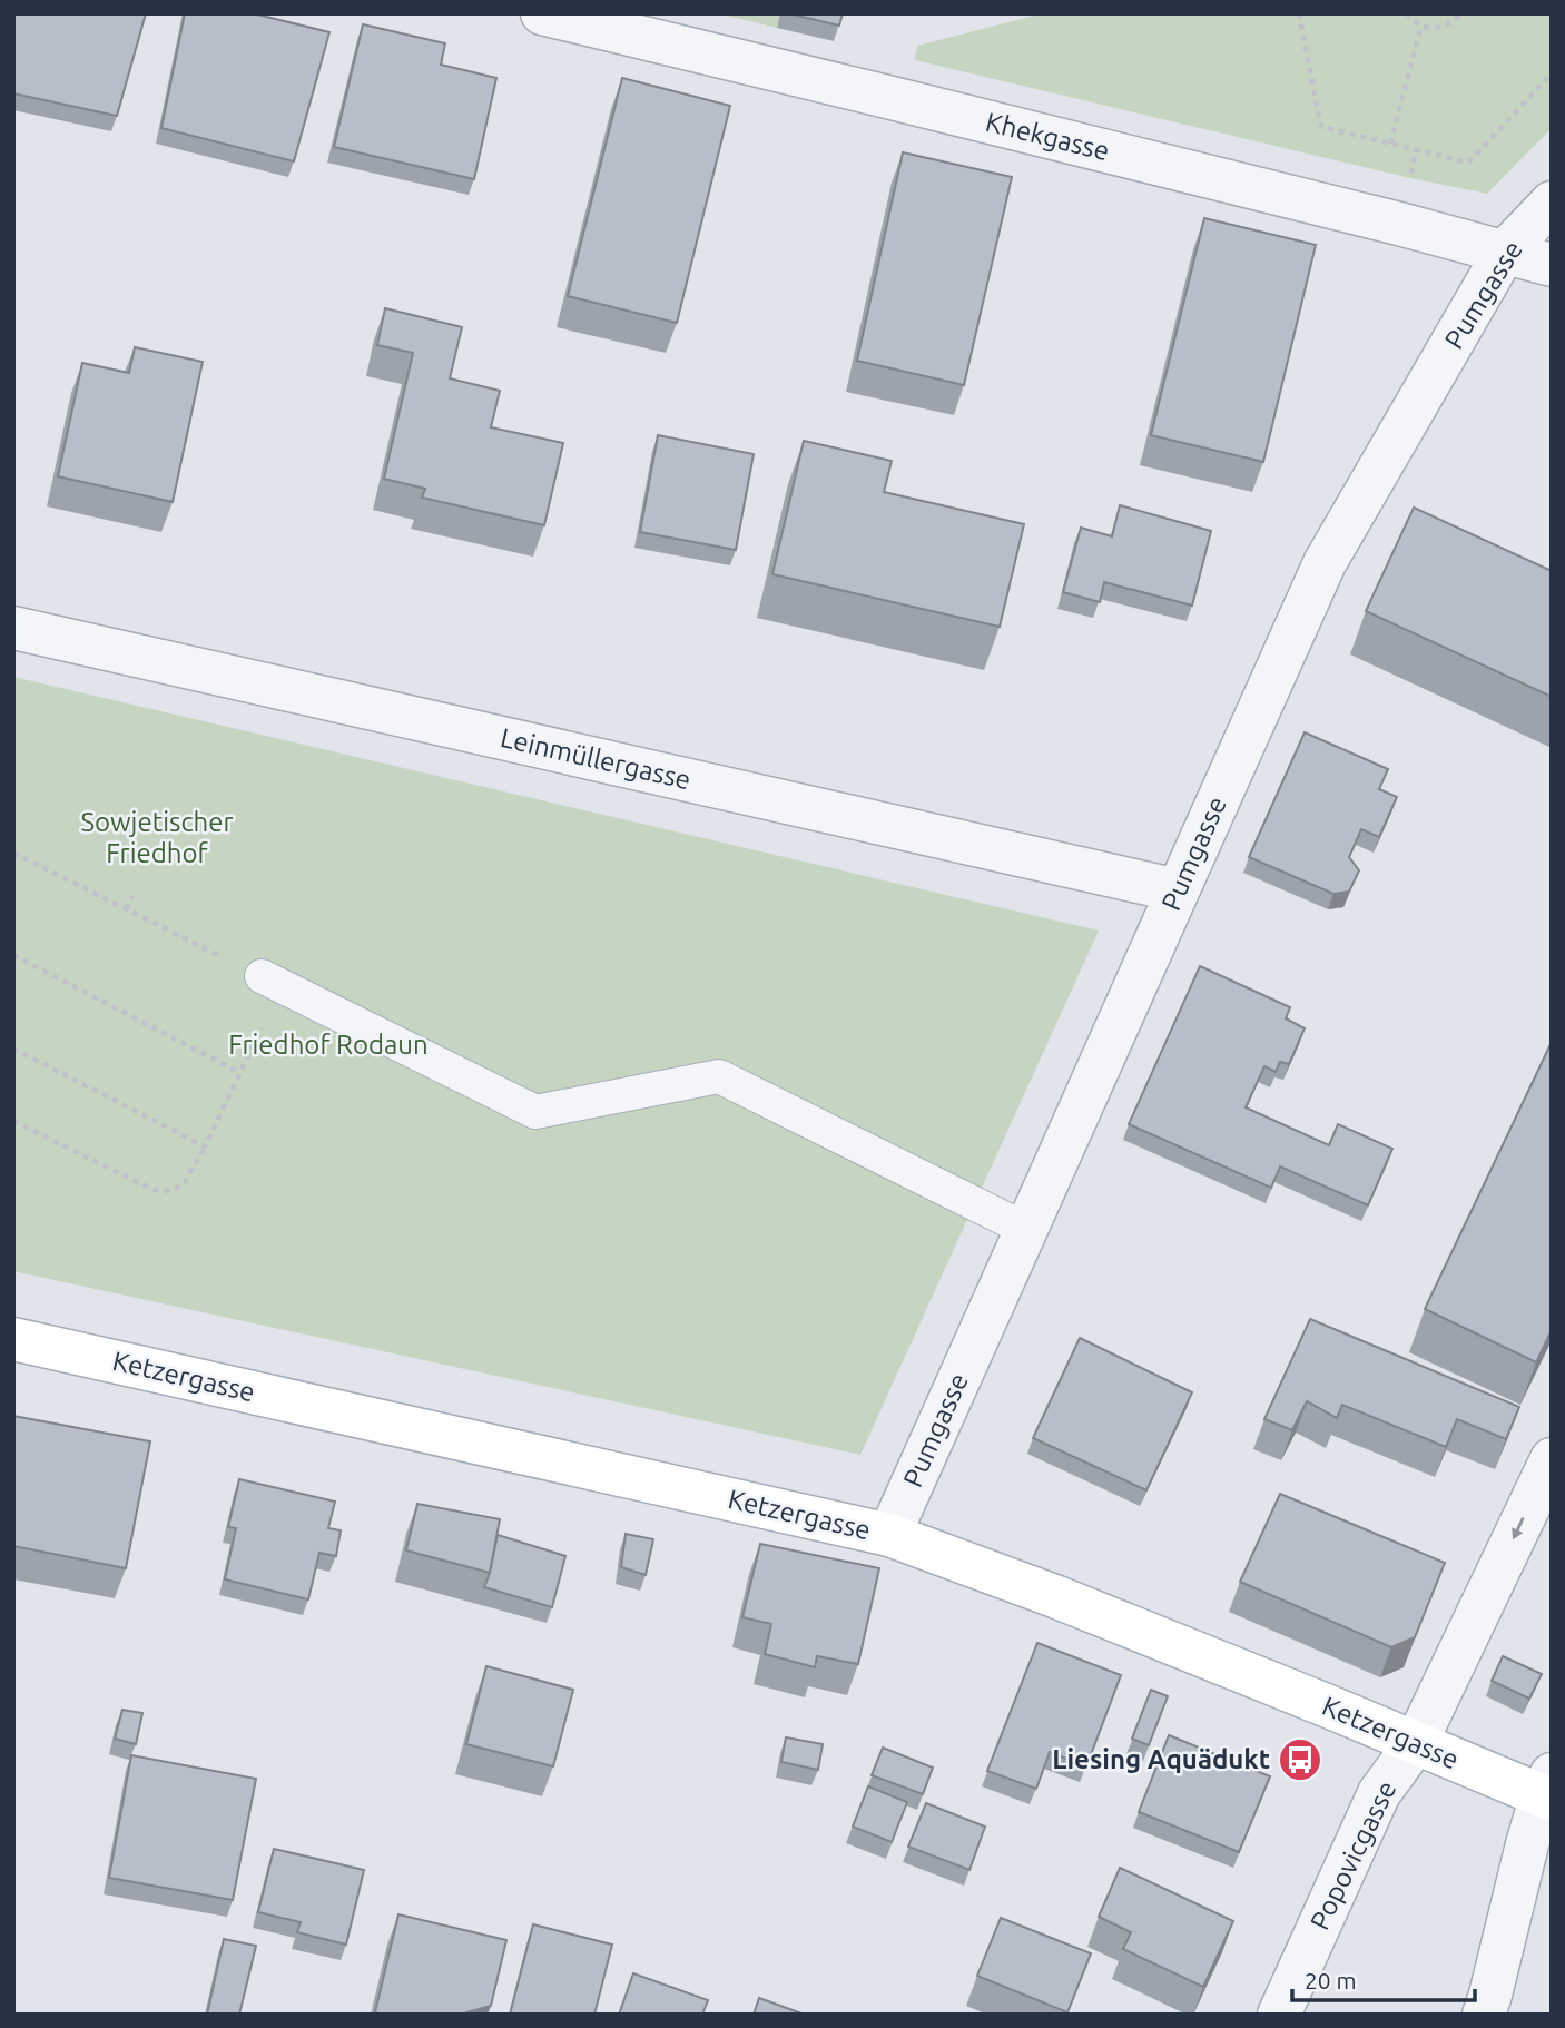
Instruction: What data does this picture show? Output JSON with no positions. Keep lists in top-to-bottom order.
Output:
{
  "streets": {
    "main road": ["Ketzergasse"],
    "street": [
      "Khekgasse",
      "Pumgasse",
      "Leinmüllergasse",
      "Popovicgasse"
    ]
  },
  "crossings": [
    ["Khekgasse", "Pumgasse"],
    ["Pumgasse", "Leinmüllergasse"],
    ["Pumgasse", "Ketzergasse"],
    ["Ketzergasse", "Popovicgasse"]
  ],
  "one_way": ["Popovicgasse"],
  "parks": ["Sowjetischer Friedhof", "Friedhof Rodaun"],
  "places": {
    "bus stop": ["Liesing Aquädukt"]
  },
  "scale_bar": "20 m"
}
